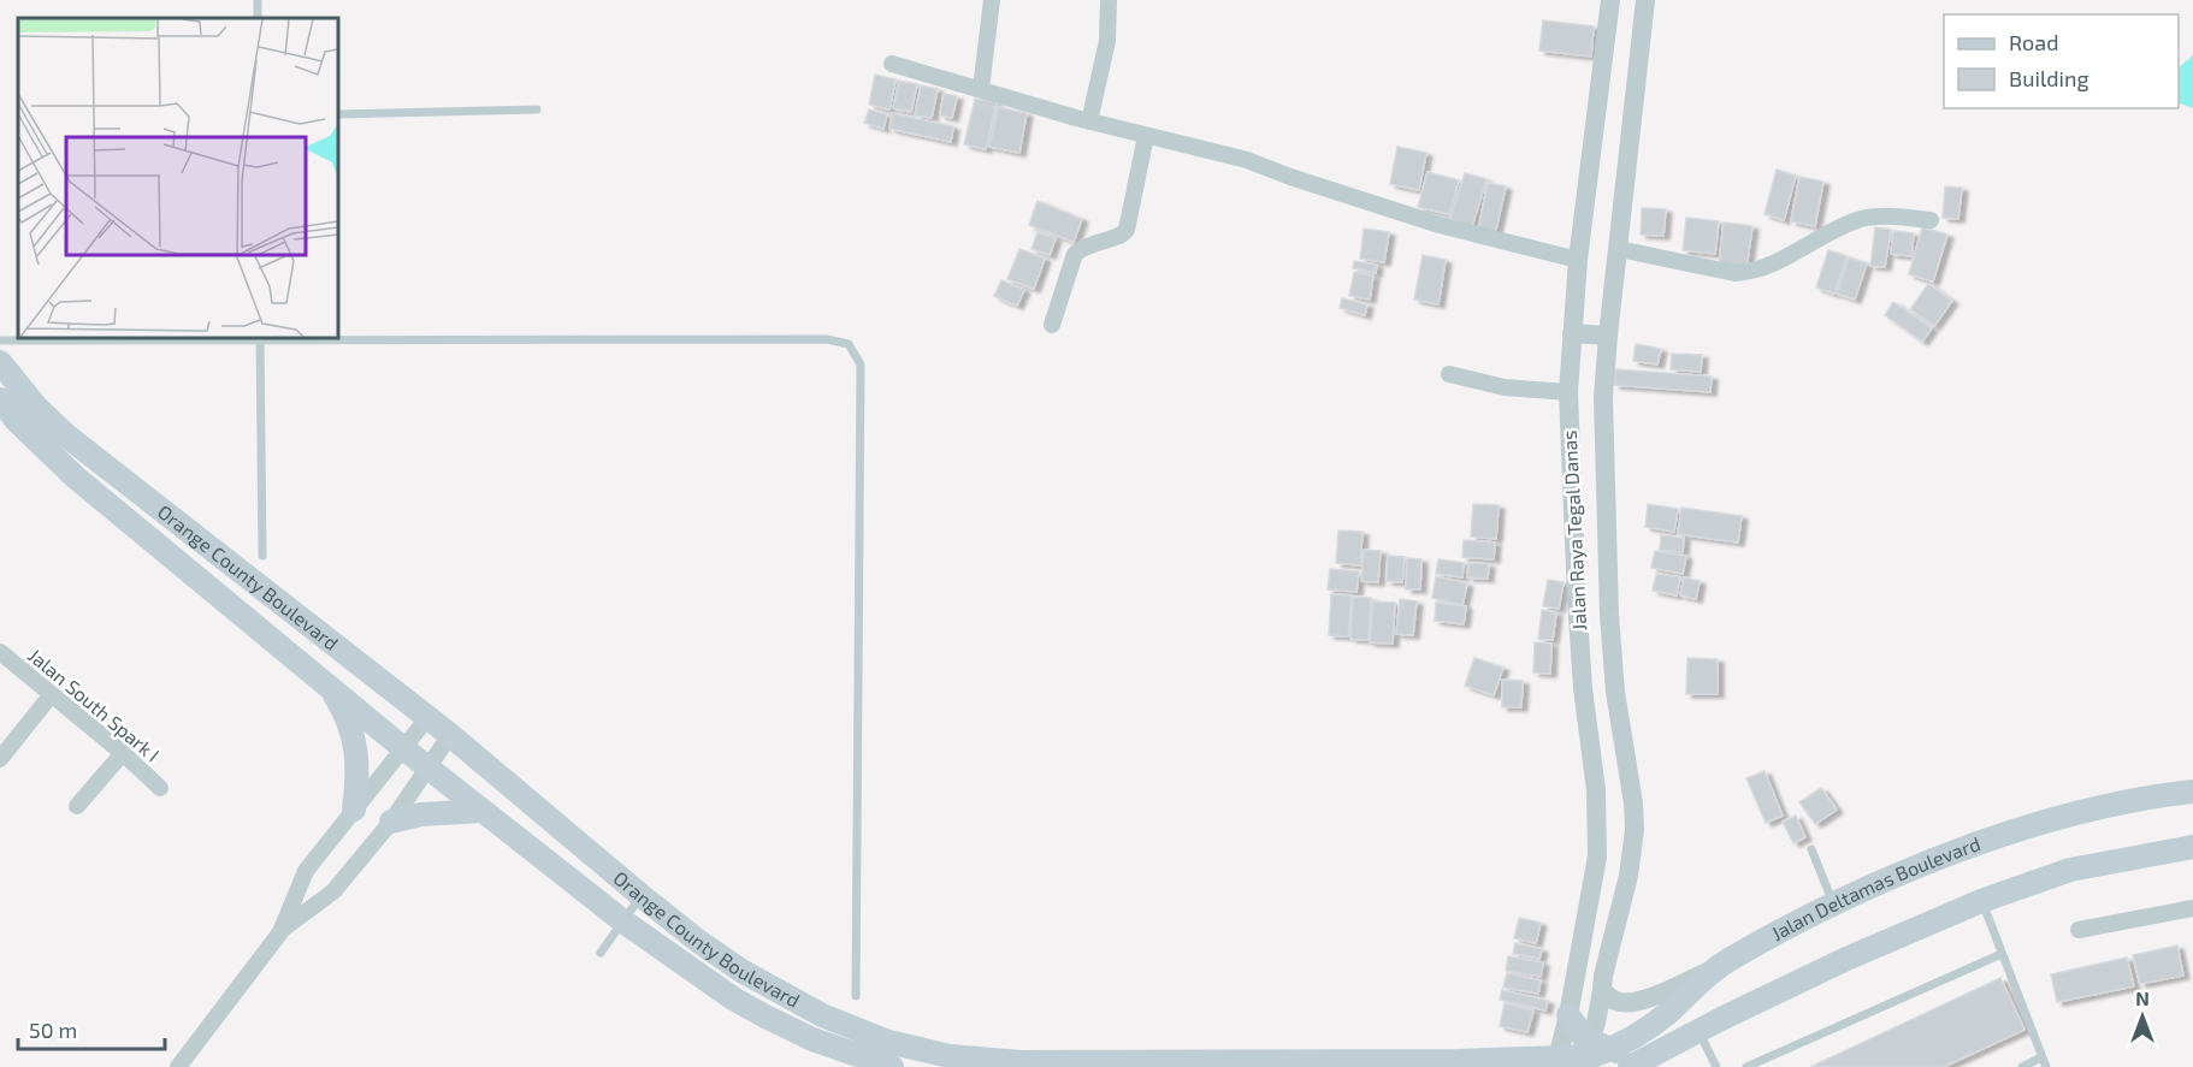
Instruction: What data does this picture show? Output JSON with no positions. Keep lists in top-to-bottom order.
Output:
{
  "streets": {
    "main road": ["Orange County Boulevard", "Jalan Deltamas Boulevard"],
    "street": ["Jalan Raya Tegal Danas", "Jalan South Spark I"]
  },
  "crossings": [
    ["Jalan Raya Tegal Danas", "Orange County Boulevard"],
    ["Jalan Raya Tegal Danas", "Jalan Deltamas Boulevard"],
    ["Orange County Boulevard", "Jalan Deltamas Boulevard"]
  ],
  "legend": ["Road", "Building"],
  "scale_bar": "50 m",
  "north": "top"
}
